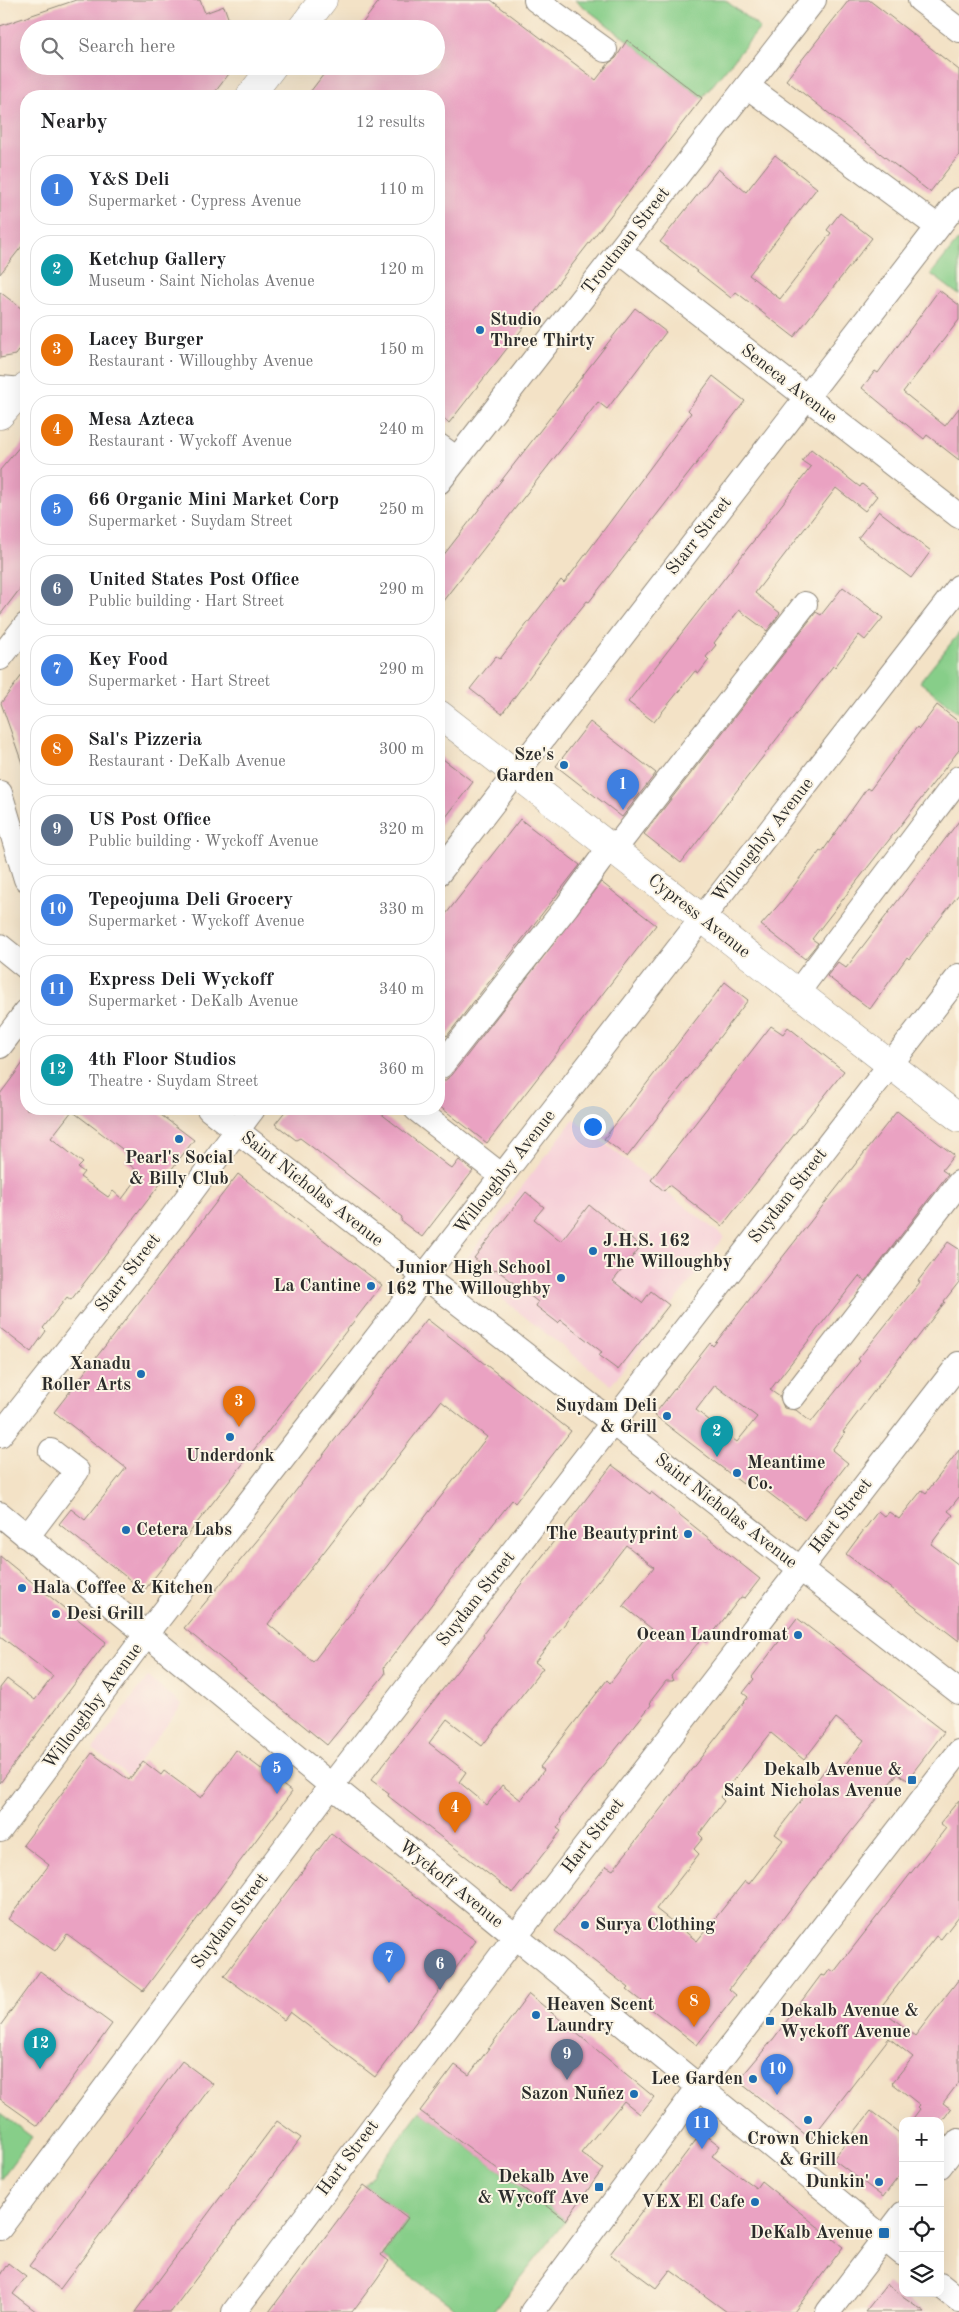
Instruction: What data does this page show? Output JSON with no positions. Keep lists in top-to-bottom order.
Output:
{
  "streets": {
    "main road": ["Cypress Avenue"],
    "street": [
      "Troutman Street",
      "Seneca Avenue",
      "Starr Street",
      "Willoughby Avenue",
      "Saint Nicholas Avenue",
      "Suydam Street",
      "Hart Street",
      "Wyckoff Avenue"
    ]
  },
  "crossings": [
    ["Troutman Street", "Seneca Avenue"],
    ["Seneca Avenue", "Starr Street"],
    ["Starr Street", "Cypress Avenue"],
    ["Starr Street", "Saint Nicholas Avenue"],
    ["Willoughby Avenue", "Cypress Avenue"],
    ["Willoughby Avenue", "Saint Nicholas Avenue"],
    ["Willoughby Avenue", "Wyckoff Avenue"],
    ["Cypress Avenue", "Suydam Street"],
    ["Saint Nicholas Avenue", "Suydam Street"],
    ["Saint Nicholas Avenue", "Hart Street"],
    ["Suydam Street", "Wyckoff Avenue"],
    ["Hart Street", "Wyckoff Avenue"]
  ],
  "places": {
    "other": [
      "Studio Three Thirty",
      "Sze's Garden",
      "Pearl's Social & Billy Club",
      "J.H.S. 162 The Willoughby",
      "Junior High School 162 The Willoughby",
      "La Cantine",
      "Xanadu Roller Arts",
      "Suydam Deli & Grill",
      "Underdonk",
      "Meantime Co.",
      "Cetera Labs",
      "The Beautyprint",
      "Hala Coffee & Kitchen",
      "Desi Grill",
      "Ocean Laundromat",
      "Surya Clothing",
      "Heaven Scent Laundry",
      "Lee Garden",
      "Sazon Nuñez",
      "Crown Chicken & Grill",
      "Dunkin'",
      "VEX El Cafe"
    ],
    "transit": [
      "Dekalb Avenue & Saint Nicholas Avenue",
      "Dekalb Avenue & Wyckoff Avenue",
      "Dekalb Ave & Wycoff Ave",
      "DeKalb Avenue"
    ]
  },
  "page": {
    "search": "Search here",
    "heading": ["Nearby", "12 results"],
    "list": [
      {
        "mark": "1",
        "name": "Y&S Deli",
        "note": "Supermarket · Cypress Avenue",
        "value": "110 m"
      },
      {
        "mark": "2",
        "name": "Ketchup Gallery",
        "note": "Museum · Saint Nicholas Avenue",
        "value": "120 m"
      },
      {
        "mark": "3",
        "name": "Lacey Burger",
        "note": "Restaurant · Willoughby Avenue",
        "value": "150 m"
      },
      {
        "mark": "4",
        "name": "Mesa Azteca",
        "note": "Restaurant · Wyckoff Avenue",
        "value": "240 m"
      },
      {
        "mark": "5",
        "name": "66 Organic Mini Market Corp",
        "note": "Supermarket · Suydam Street",
        "value": "250 m"
      },
      {
        "mark": "6",
        "name": "United States Post Office",
        "note": "Public building · Hart Street",
        "value": "290 m"
      },
      {
        "mark": "7",
        "name": "Key Food",
        "note": "Supermarket · Hart Street",
        "value": "290 m"
      },
      {
        "mark": "8",
        "name": "Sal's Pizzeria",
        "note": "Restaurant · DeKalb Avenue",
        "value": "300 m"
      },
      {
        "mark": "9",
        "name": "US Post Office",
        "note": "Public building · Wyckoff Avenue",
        "value": "320 m"
      },
      {
        "mark": "10",
        "name": "Tepeojuma Deli Grocery",
        "note": "Supermarket · Wyckoff Avenue",
        "value": "330 m"
      },
      {
        "mark": "11",
        "name": "Express Deli Wyckoff",
        "note": "Supermarket · DeKalb Avenue",
        "value": "340 m"
      },
      {
        "mark": "12",
        "name": "4th Floor Studios",
        "note": "Theatre · Suydam Street",
        "value": "360 m"
      }
    ],
    "pins": [
      "1",
      "3",
      "2",
      "5",
      "4",
      "7",
      "6",
      "8",
      "12",
      "9",
      "10",
      "11"
    ],
    "map_buttons": ["+", "−"]
  }
}
